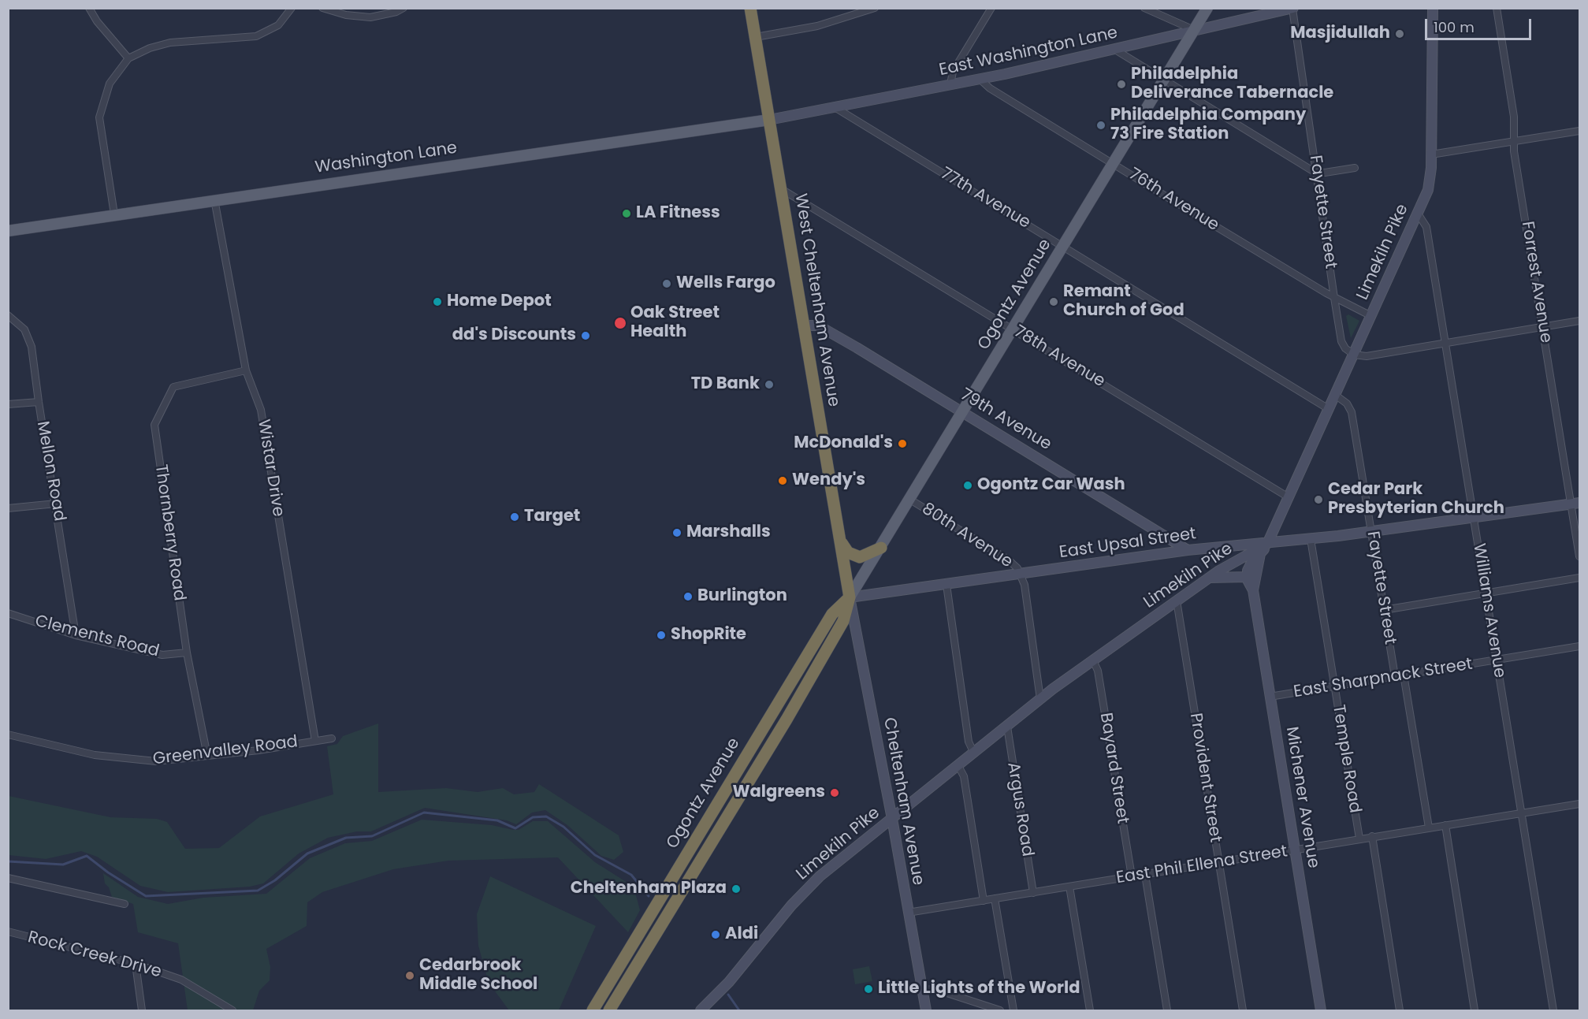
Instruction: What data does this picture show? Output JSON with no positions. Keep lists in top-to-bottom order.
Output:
{
  "streets": {
    "highway": ["Ogontz Avenue", "West Cheltenham Avenue"],
    "main road": ["Washington Lane"],
    "street": [
      "East Washington Lane",
      "77th Avenue",
      "76th Avenue",
      "Fayette Street",
      "Limekiln Pike",
      "Forrest Avenue",
      "78th Avenue",
      "79th Avenue",
      "Wistar Drive",
      "Mellon Road",
      "Thornberry Road",
      "80th Avenue",
      "East Upsal Street",
      "Williams Avenue",
      "Clements Road",
      "East Sharpnack Street",
      "Greenvalley Road",
      "Temple Road",
      "Bayard Street",
      "Provident Street",
      "Michener Avenue",
      "Cheltenham Avenue",
      "Argus Road",
      "East Phil Ellena Street",
      "Rock Creek Drive"
    ]
  },
  "crossings": [
    ["East Washington Lane", "Washington Lane"],
    ["East Washington Lane", "77th Avenue"],
    ["East Washington Lane", "76th Avenue"],
    ["East Washington Lane", "Fayette Street"],
    ["East Washington Lane", "Ogontz Avenue"],
    ["East Washington Lane", "West Cheltenham Avenue"],
    ["Washington Lane", "West Cheltenham Avenue"],
    ["Washington Lane", "Wistar Drive"],
    ["77th Avenue", "Limekiln Pike"],
    ["77th Avenue", "Ogontz Avenue"],
    ["76th Avenue", "Fayette Street"],
    ["76th Avenue", "Limekiln Pike"],
    ["76th Avenue", "Ogontz Avenue"],
    ["Fayette Street", "Limekiln Pike"],
    ["Fayette Street", "East Upsal Street"],
    ["Fayette Street", "East Sharpnack Street"],
    ["Limekiln Pike", "78th Avenue"],
    ["Limekiln Pike", "East Upsal Street"],
    ["Limekiln Pike", "Williams Avenue"],
    ["Limekiln Pike", "Bayard Street"],
    ["Limekiln Pike", "Provident Street"],
    ["Limekiln Pike", "Michener Avenue"],
    ["Limekiln Pike", "Cheltenham Avenue"],
    ["Limekiln Pike", "Argus Road"],
    ["Forrest Avenue", "East Upsal Street"],
    ["Ogontz Avenue", "West Cheltenham Avenue"],
    ["Ogontz Avenue", "78th Avenue"],
    ["Ogontz Avenue", "79th Avenue"],
    ["Ogontz Avenue", "80th Avenue"],
    ["Ogontz Avenue", "East Upsal Street"],
    ["Ogontz Avenue", "Cheltenham Avenue"],
    ["West Cheltenham Avenue", "78th Avenue"],
    ["West Cheltenham Avenue", "79th Avenue"],
    ["West Cheltenham Avenue", "East Upsal Street"],
    ["West Cheltenham Avenue", "Cheltenham Avenue"],
    ["79th Avenue", "East Upsal Street"],
    ["Wistar Drive", "Thornberry Road"],
    ["Wistar Drive", "Greenvalley Road"],
    ["Mellon Road", "Clements Road"],
    ["Thornberry Road", "Clements Road"],
    ["Thornberry Road", "Greenvalley Road"],
    ["80th Avenue", "East Upsal Street"],
    ["East Upsal Street", "Williams Avenue"],
    ["East Upsal Street", "Temple Road"],
    ["East Upsal Street", "Michener Avenue"],
    ["East Upsal Street", "Cheltenham Avenue"],
    ["Williams Avenue", "East Sharpnack Street"],
    ["Williams Avenue", "East Phil Ellena Street"],
    ["East Sharpnack Street", "Temple Road"],
    ["East Sharpnack Street", "Michener Avenue"],
    ["Temple Road", "East Phil Ellena Street"],
    ["Bayard Street", "East Phil Ellena Street"],
    ["Provident Street", "East Phil Ellena Street"],
    ["Michener Avenue", "East Phil Ellena Street"],
    ["Cheltenham Avenue", "East Phil Ellena Street"],
    ["Argus Road", "East Phil Ellena Street"]
  ],
  "places": [
    "Masjidullah",
    "Philadelphia Deliverance Tabernacle",
    "Philadelphia Company 73 Fire Station",
    "LA Fitness",
    "Wells Fargo",
    "Home Depot",
    "Remant Church of God",
    "Oak Street Health",
    "dd's Discounts",
    "TD Bank",
    "McDonald's",
    "Wendy's",
    "Ogontz Car Wash",
    "Cedar Park Presbyterian Church",
    "Target",
    "Marshalls",
    "Burlington",
    "ShopRite",
    "Walgreens",
    "Cheltenham Plaza",
    "Aldi",
    "Cedarbrook Middle School",
    "Little Lights of the World"
  ],
  "scale_bar": "100 m"
}
